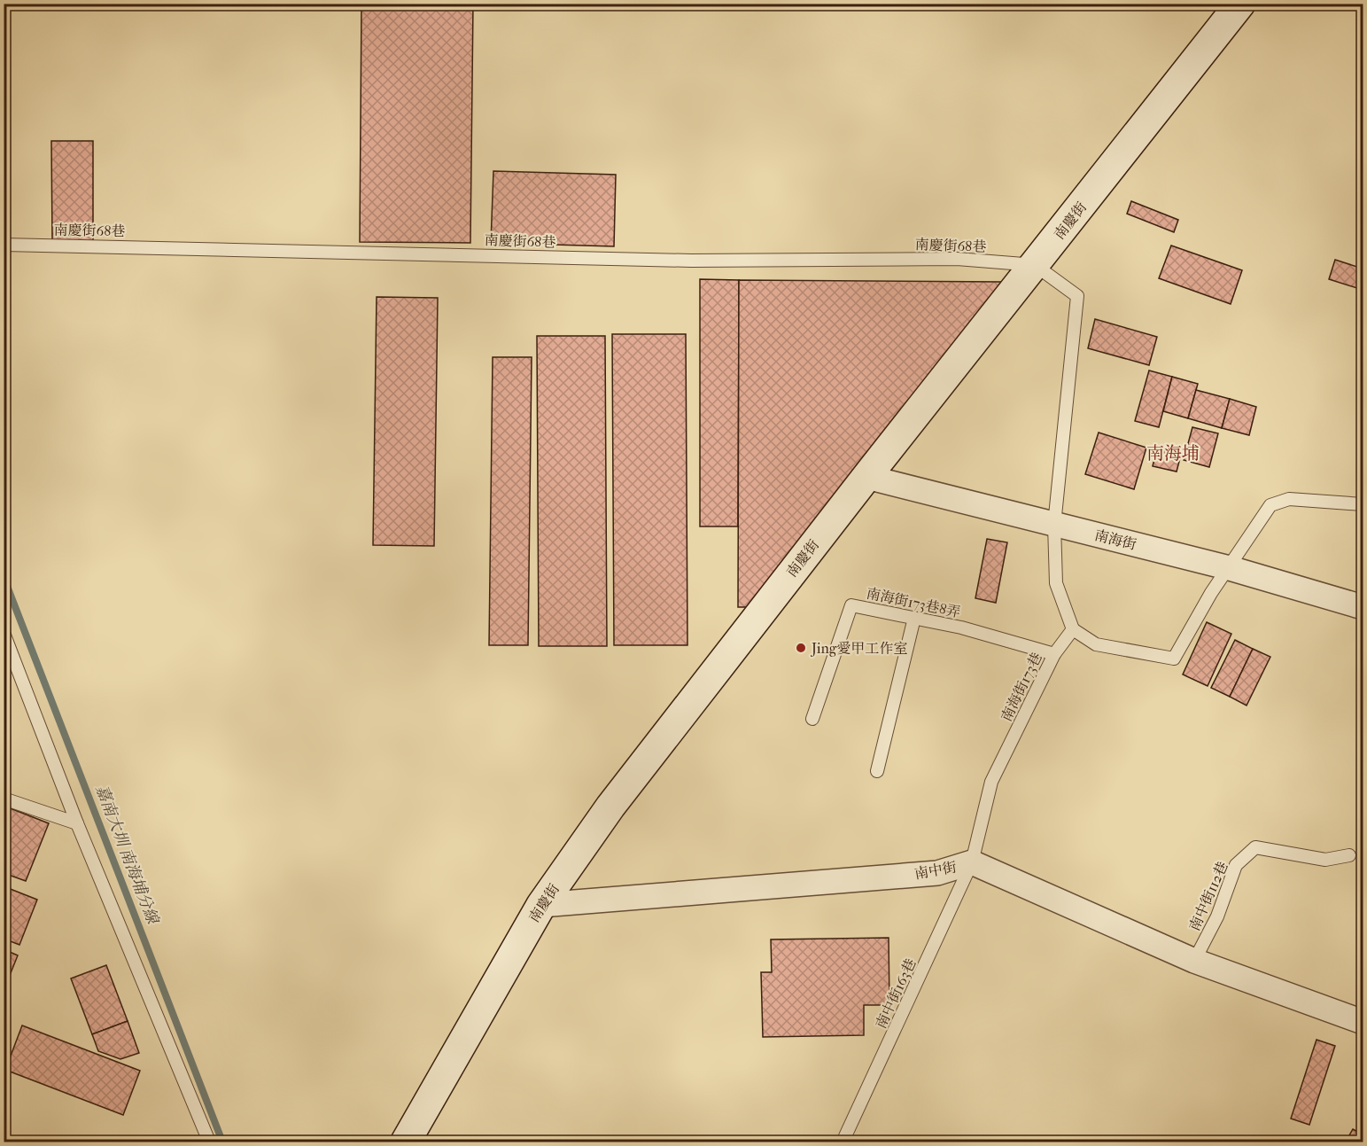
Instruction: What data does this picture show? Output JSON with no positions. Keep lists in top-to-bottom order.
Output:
{
  "streets": {
    "street": ["南慶街", "南海街", "南中街"],
    "lane": [
      "南慶街68巷",
      "南海街173巷8弄",
      "南海街173巷",
      "南中街112巷",
      "南中街163巷"
    ]
  },
  "crossings": [
    ["南慶街", "南慶街68巷"],
    ["南慶街", "南海街"],
    ["南慶街", "南中街"],
    ["南海街173巷8弄", "南海街173巷"],
    ["南海街173巷", "南中街"],
    ["南海街173巷", "南中街163巷"],
    ["南中街", "南中街112巷"],
    ["南中街", "南中街163巷"]
  ],
  "districts": ["南海埔"],
  "water": ["嘉南大圳 南海埔分線"],
  "places": ["Jing愛甲工作室"]
}
